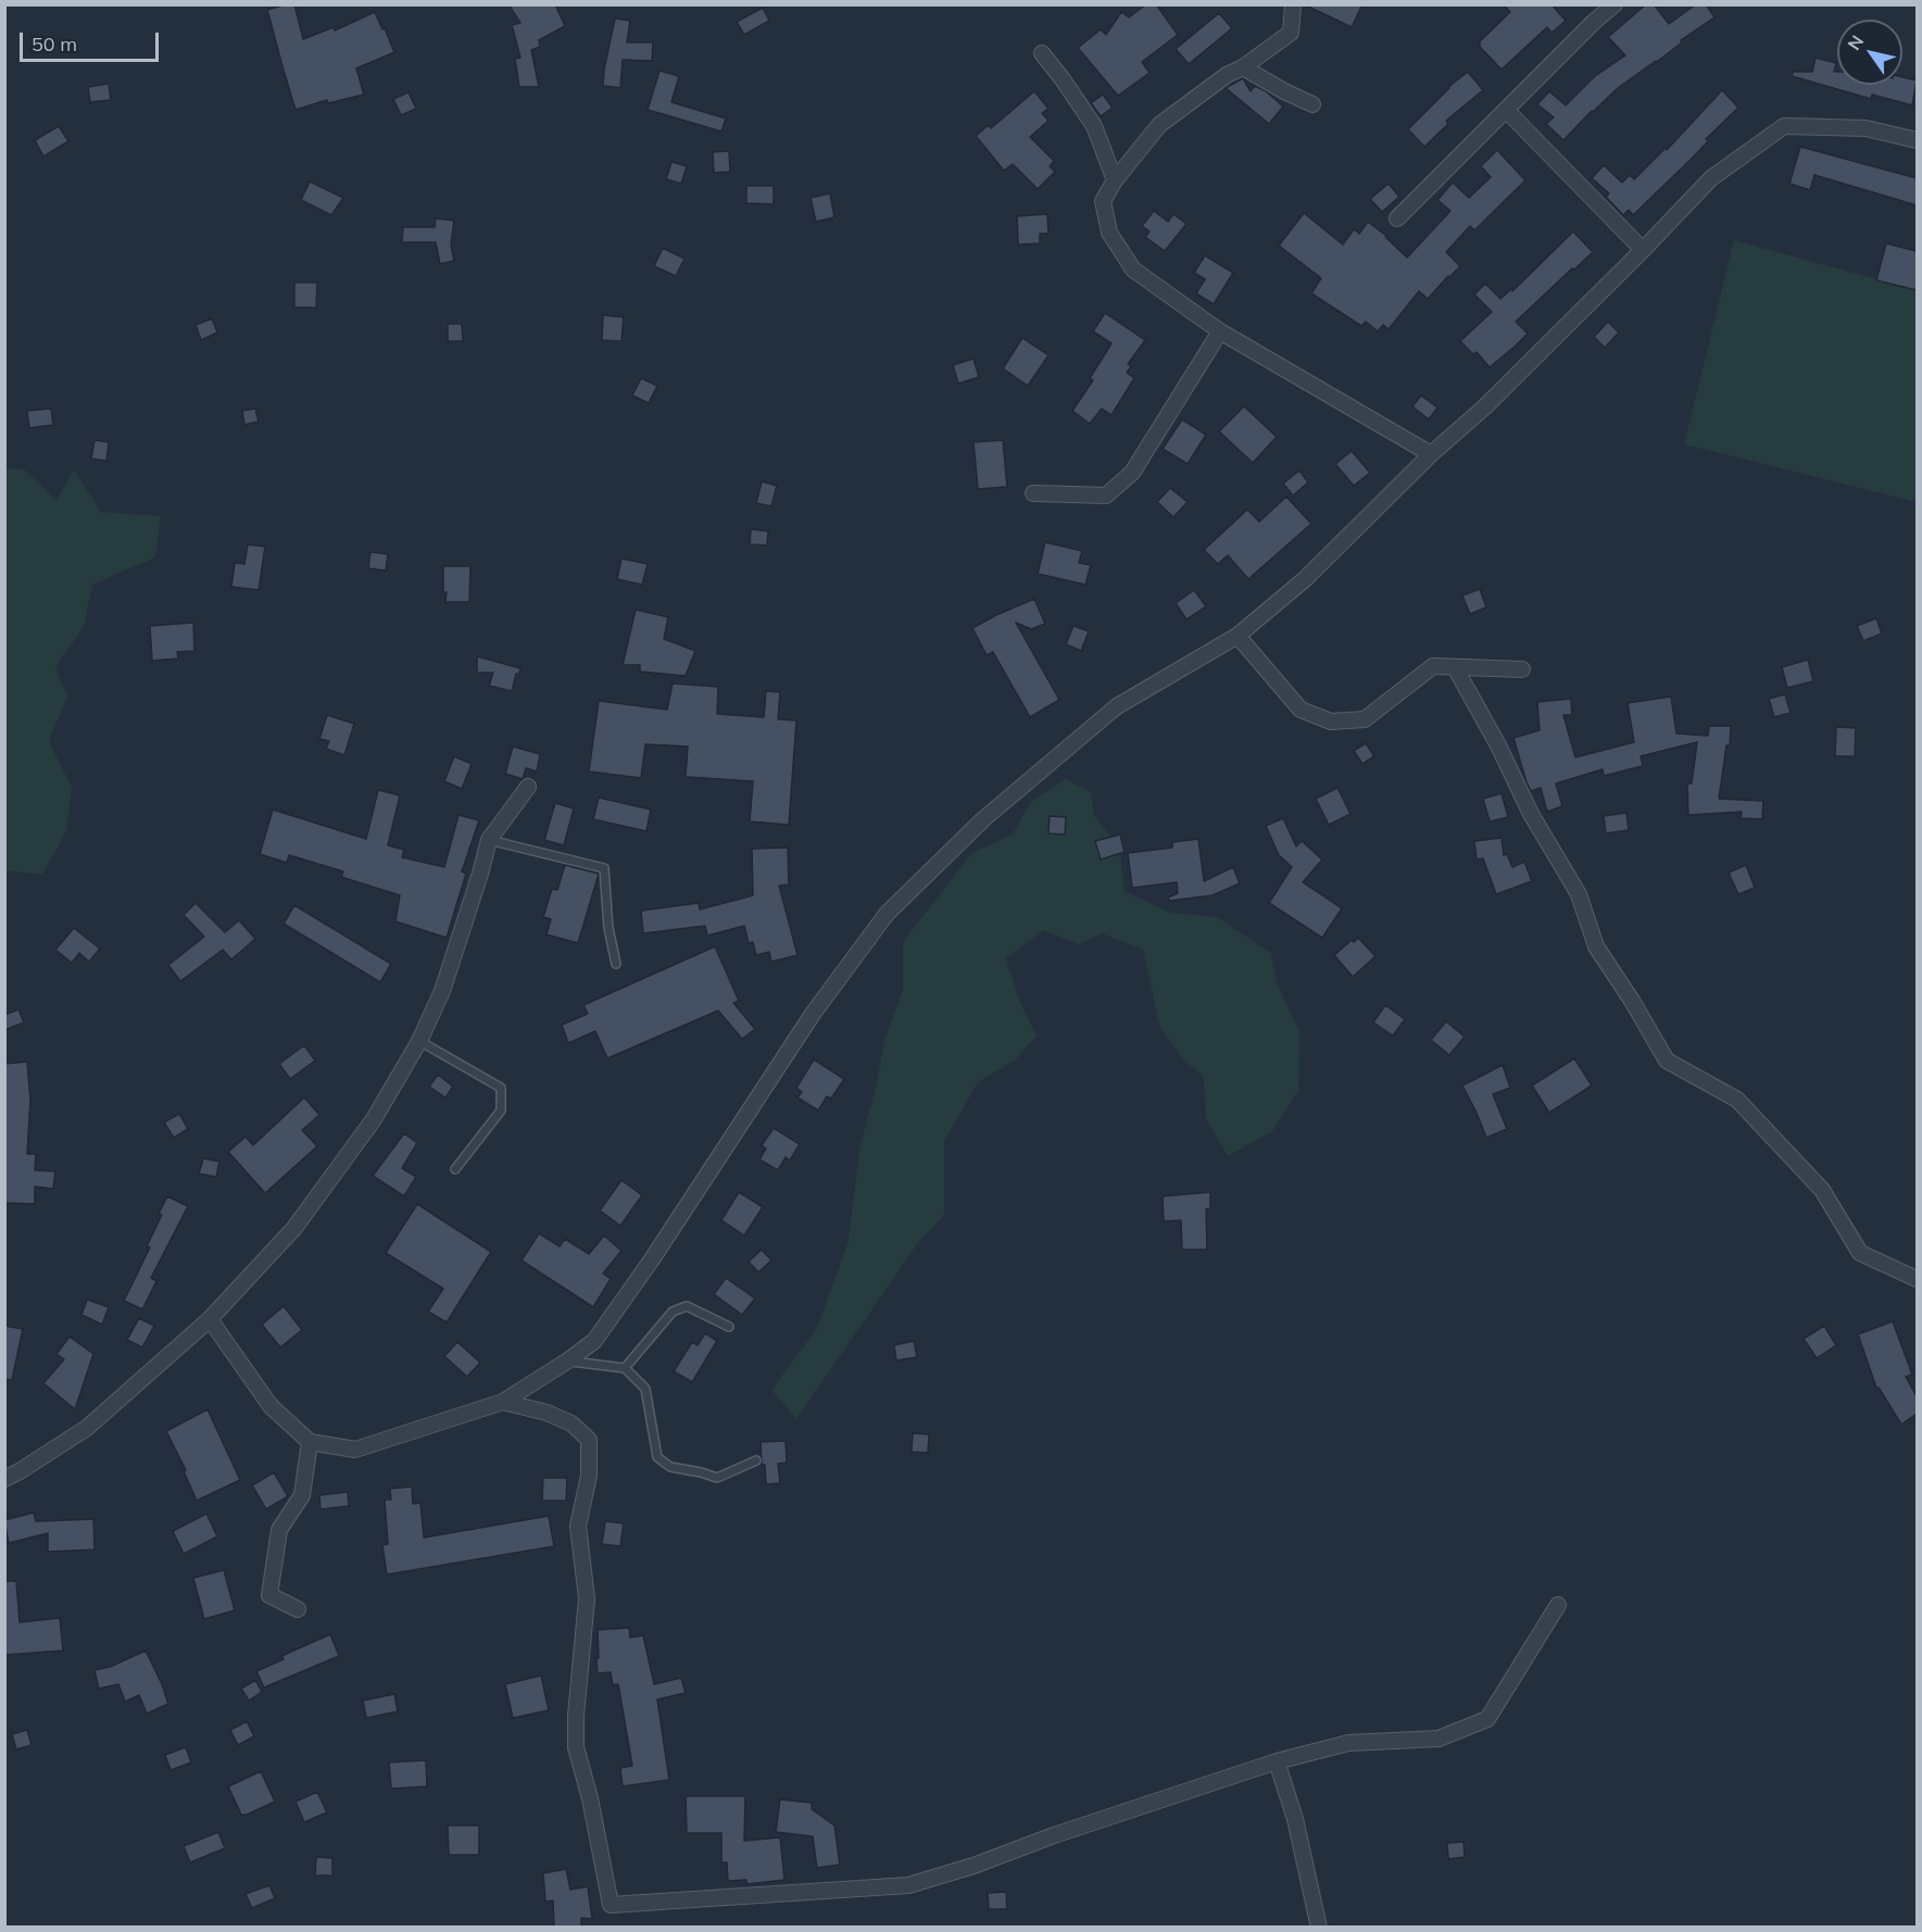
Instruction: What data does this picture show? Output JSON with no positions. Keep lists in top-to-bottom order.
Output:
{
  "scale_bar": "50 m",
  "north": "top left"
}
